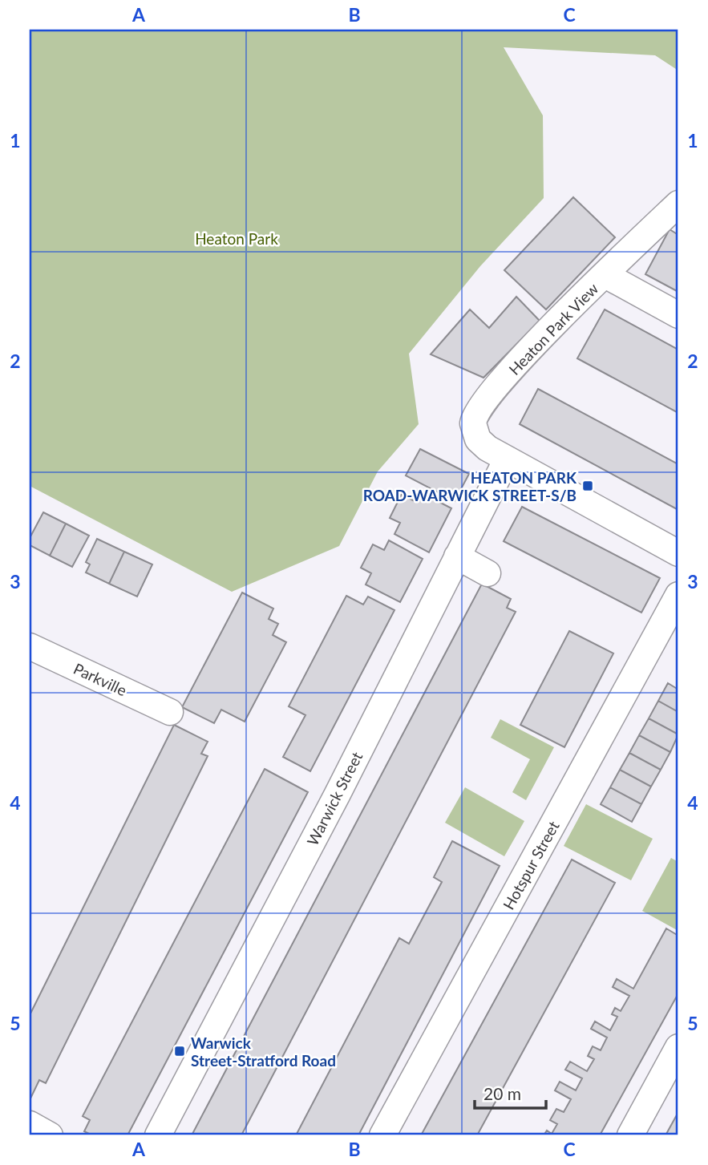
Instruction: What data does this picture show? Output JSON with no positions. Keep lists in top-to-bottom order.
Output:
{
  "streets": {
    "street": [
      "Heaton Park View",
      "Parkville",
      "Warwick Street",
      "Hotspur Street"
    ]
  },
  "crossings": [
    ["Heaton Park View", "Warwick Street"]
  ],
  "parks": ["Heaton Park"],
  "places": {
    "transit": ["HEATON PARK ROAD-WARWICK STREET-S/B", "Warwick Street-Stratford Road"]
  },
  "scale_bar": "20 m",
  "grid": {
    "columns": ["A", "B", "C"],
    "rows": [
      "1",
      "2",
      "3",
      "4",
      "5"
    ]
  }
}
